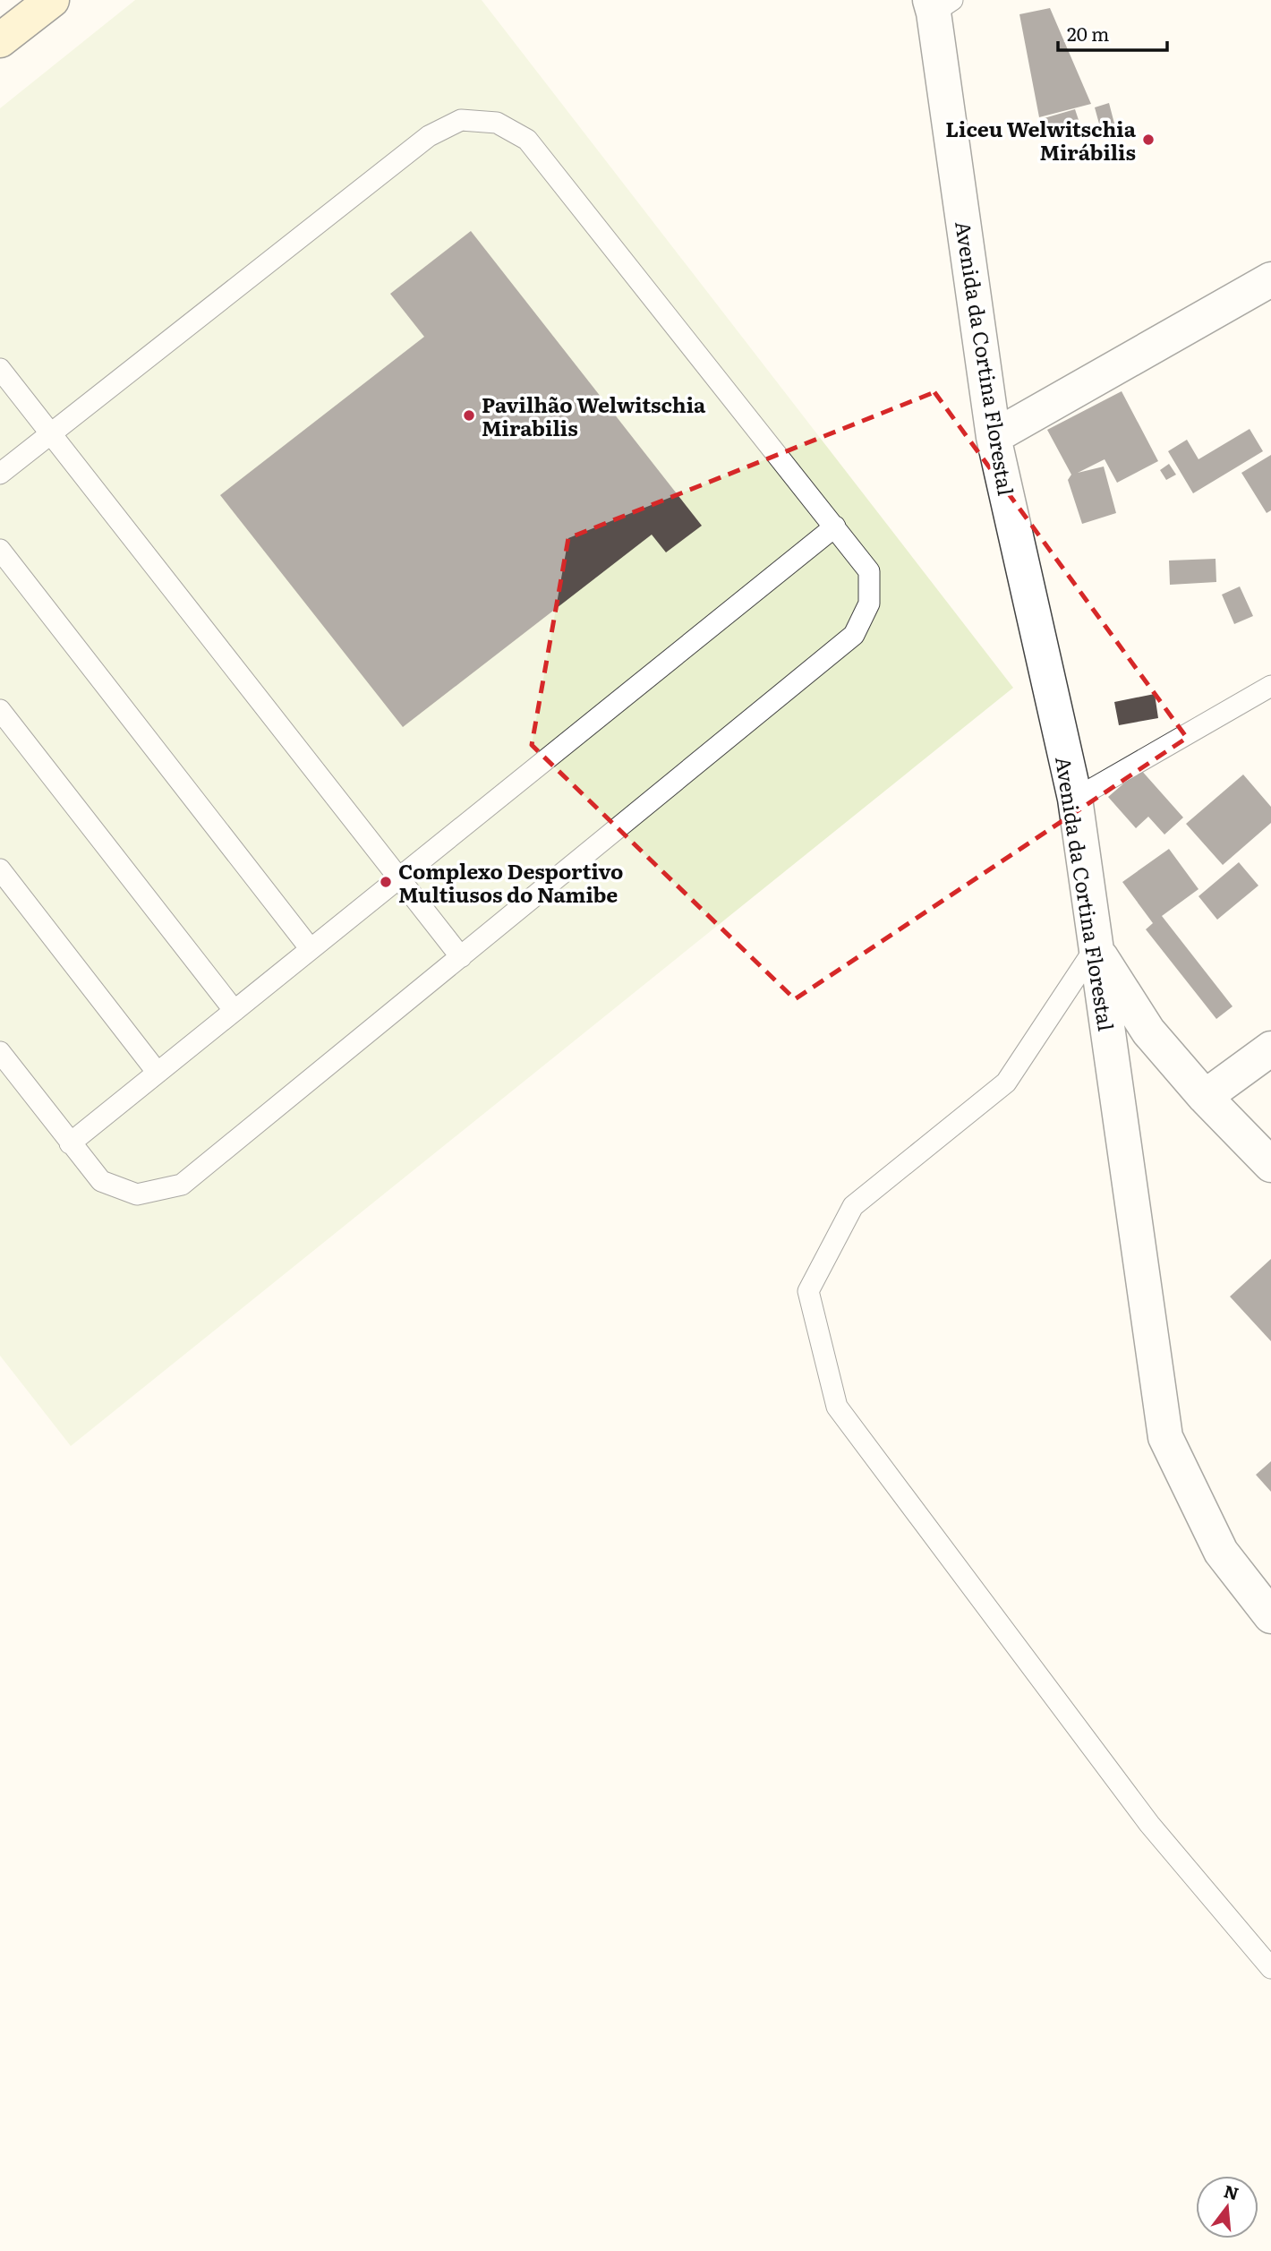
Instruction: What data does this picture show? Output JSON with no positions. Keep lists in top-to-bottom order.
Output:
{
  "streets": {
    "street": ["Avenida da Cortina Florestal"]
  },
  "places": ["Liceu Welwitschia Mirábilis", "Pavilhão Welwitschia Mirabilis", "Complexo Desportivo Multiusos do Namibe"],
  "scale_bar": "20 m",
  "north": "top"
}
